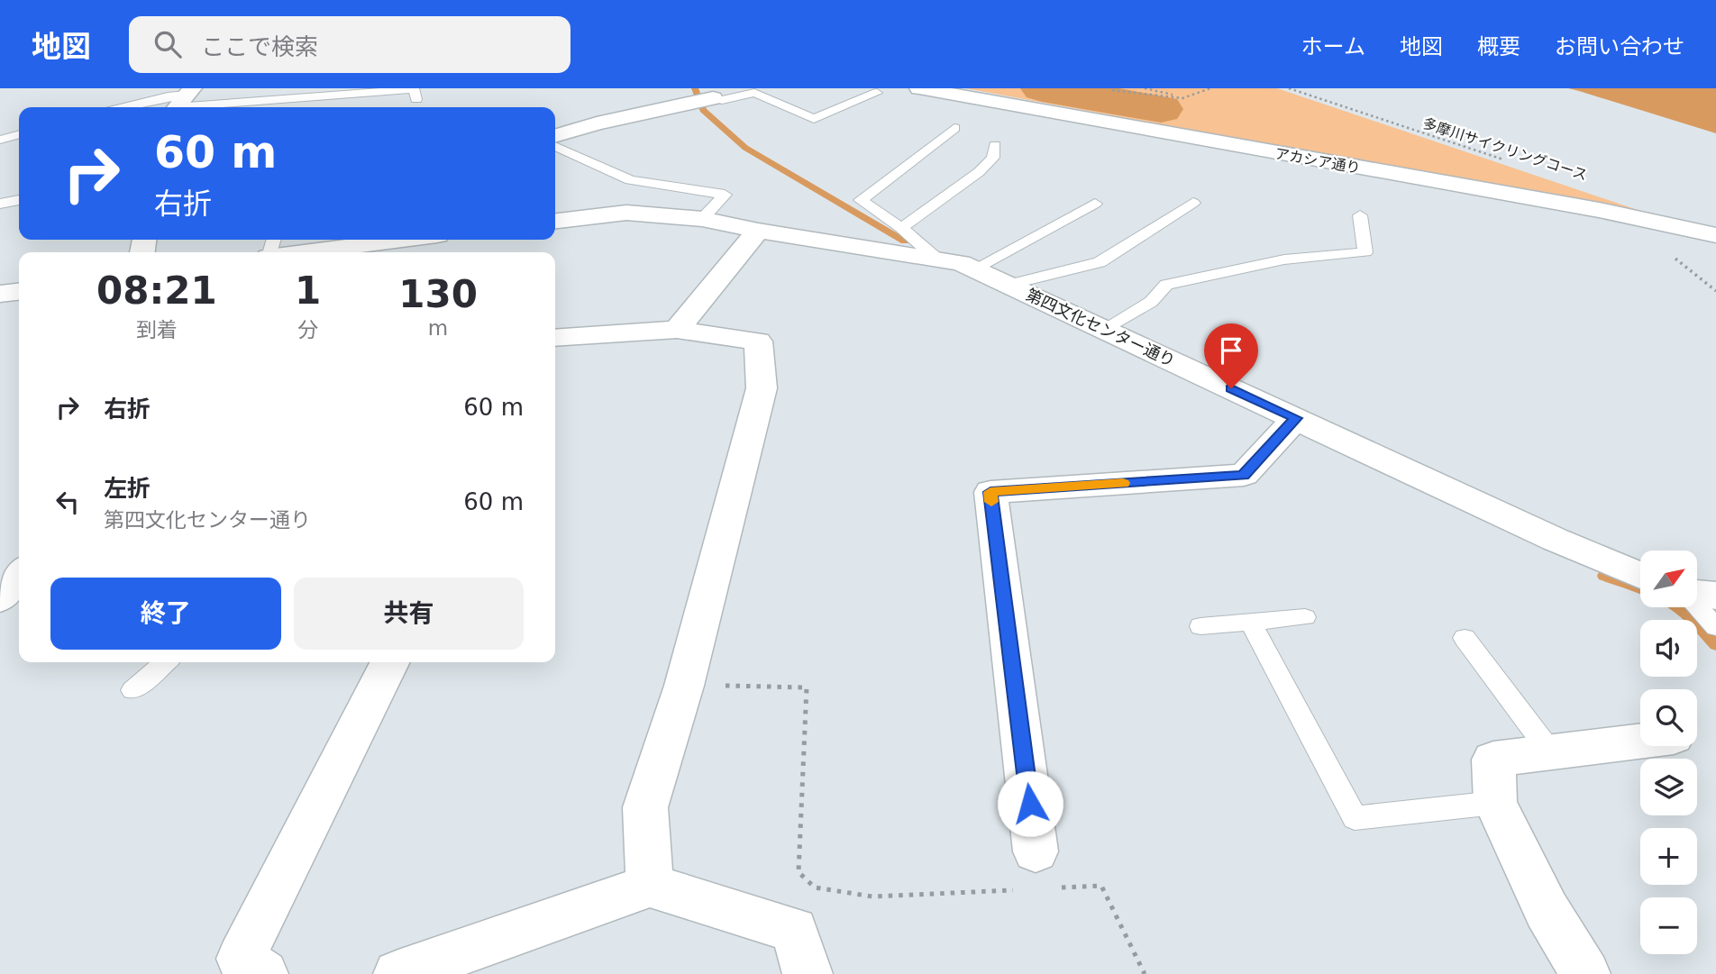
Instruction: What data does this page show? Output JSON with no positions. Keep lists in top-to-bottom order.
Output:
{
  "streets": {
    "street": ["アカシア通り", "第四文化センター通り"],
    "path": ["多摩川サイクリングコース"]
  },
  "north": "top right",
  "page": {
    "header": "地図",
    "search": "ここで検索",
    "nav": [
      "ホーム",
      "地図",
      "概要",
      "お問い合わせ"
    ],
    "turn": ["60 m", "右折"],
    "eta": [
      "08:21",
      "到着",
      "1",
      "分",
      "130",
      "m"
    ],
    "list": [
      {
        "name": "右折",
        "value": "60 m"
      },
      {
        "name": "左折",
        "note": "第四文化センター通り",
        "value": "60 m"
      }
    ],
    "map_buttons": ["+", "−"],
    "buttons": ["終了", "共有"]
  }
}
